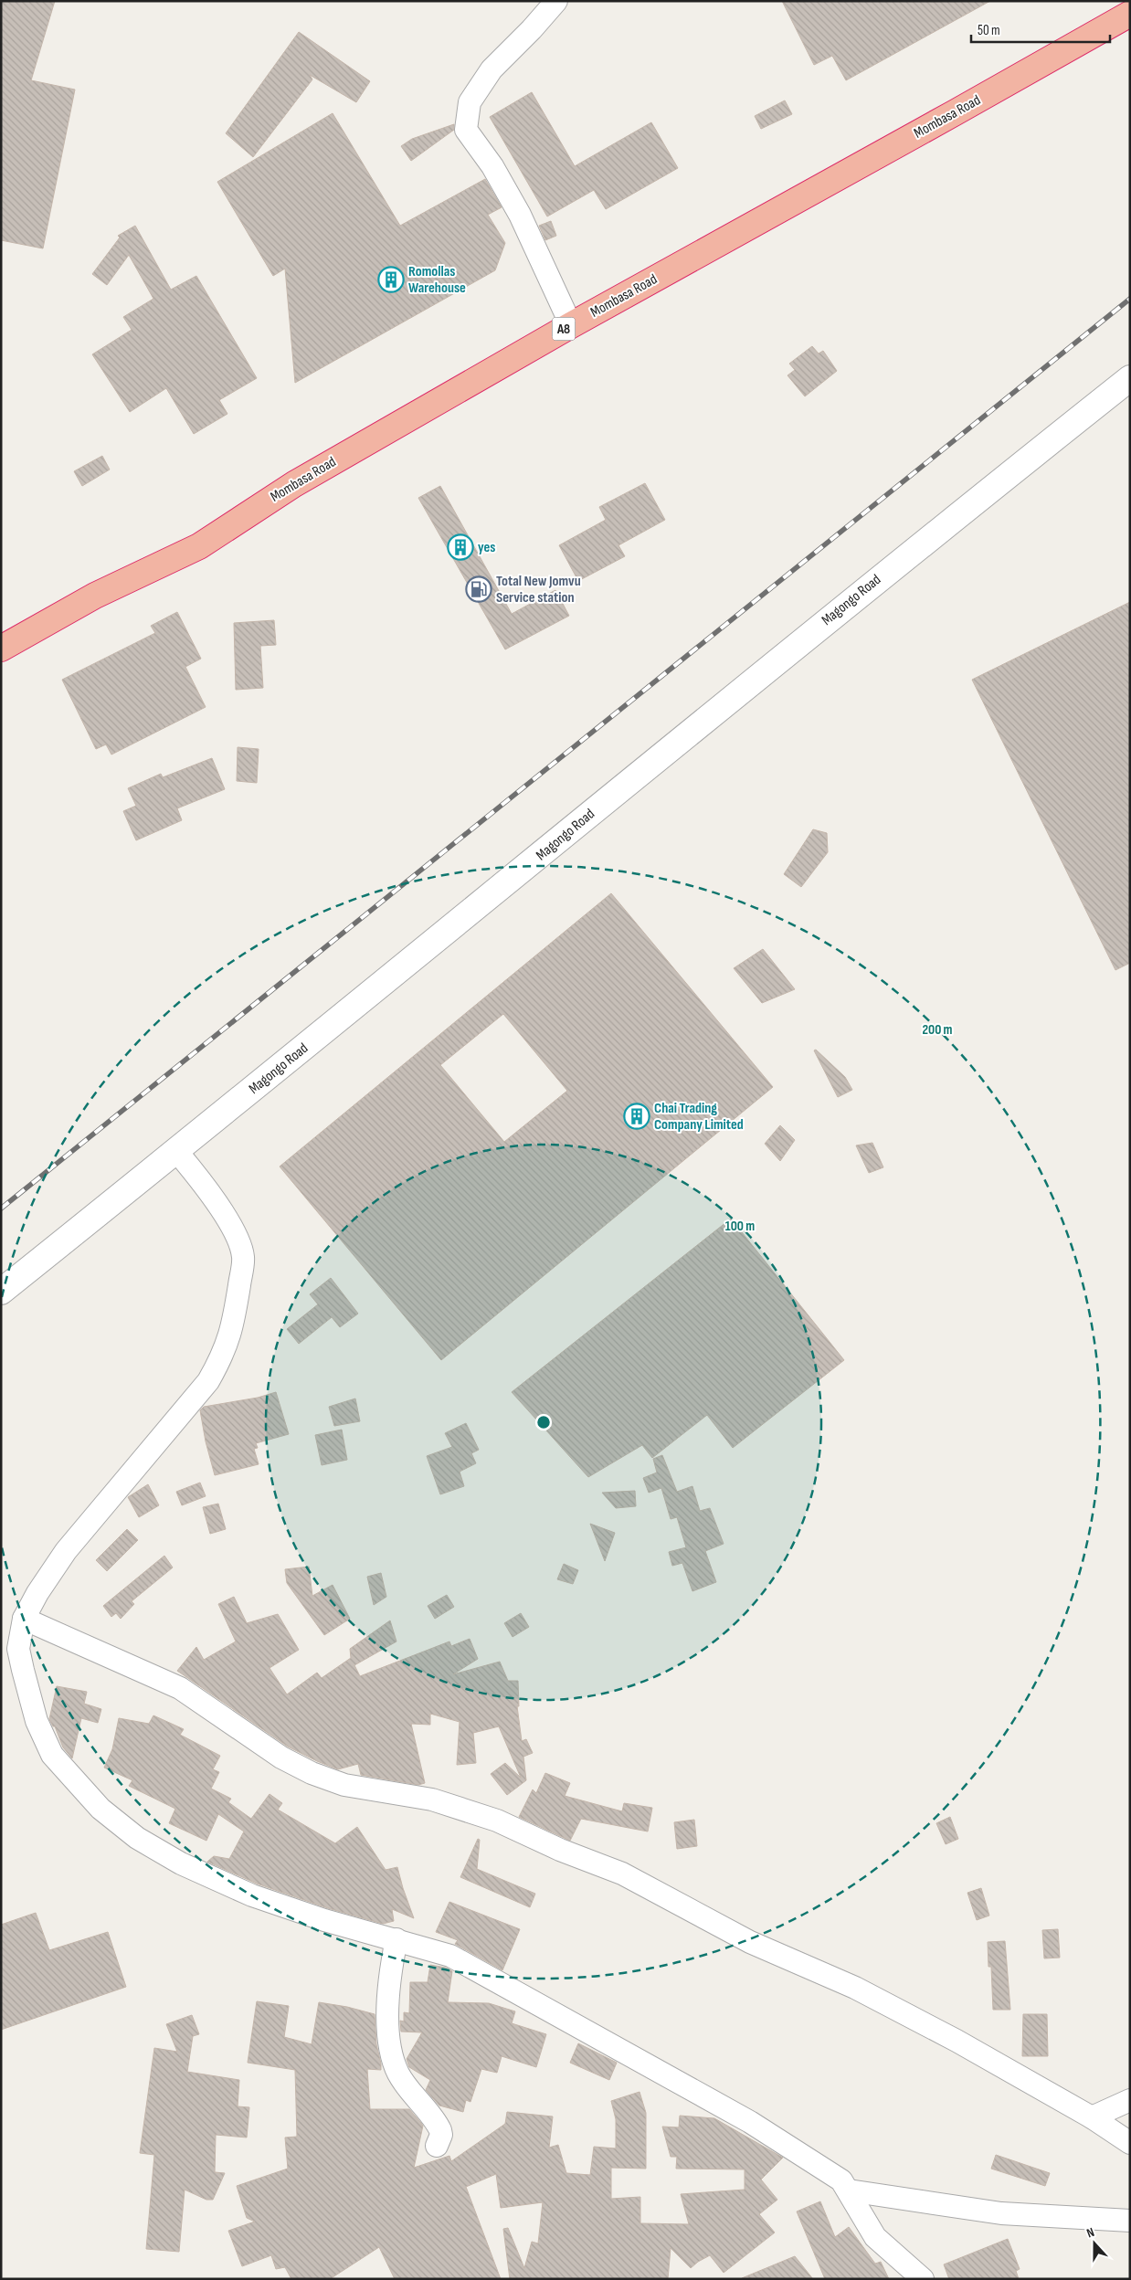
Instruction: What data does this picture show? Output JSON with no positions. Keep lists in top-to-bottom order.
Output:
{
  "streets": {
    "highway": ["Mombasa Road", "A8"],
    "street": ["Magongo Road"]
  },
  "places": {
    "building": ["Romollas Warehouse", "yes", "Chai Trading Company Limited"],
    "fuel station": ["Total New Jomvu Service station"]
  },
  "scale_bar": "50 m",
  "north": "top",
  "rings": ["200 m", "100 m"]
}
